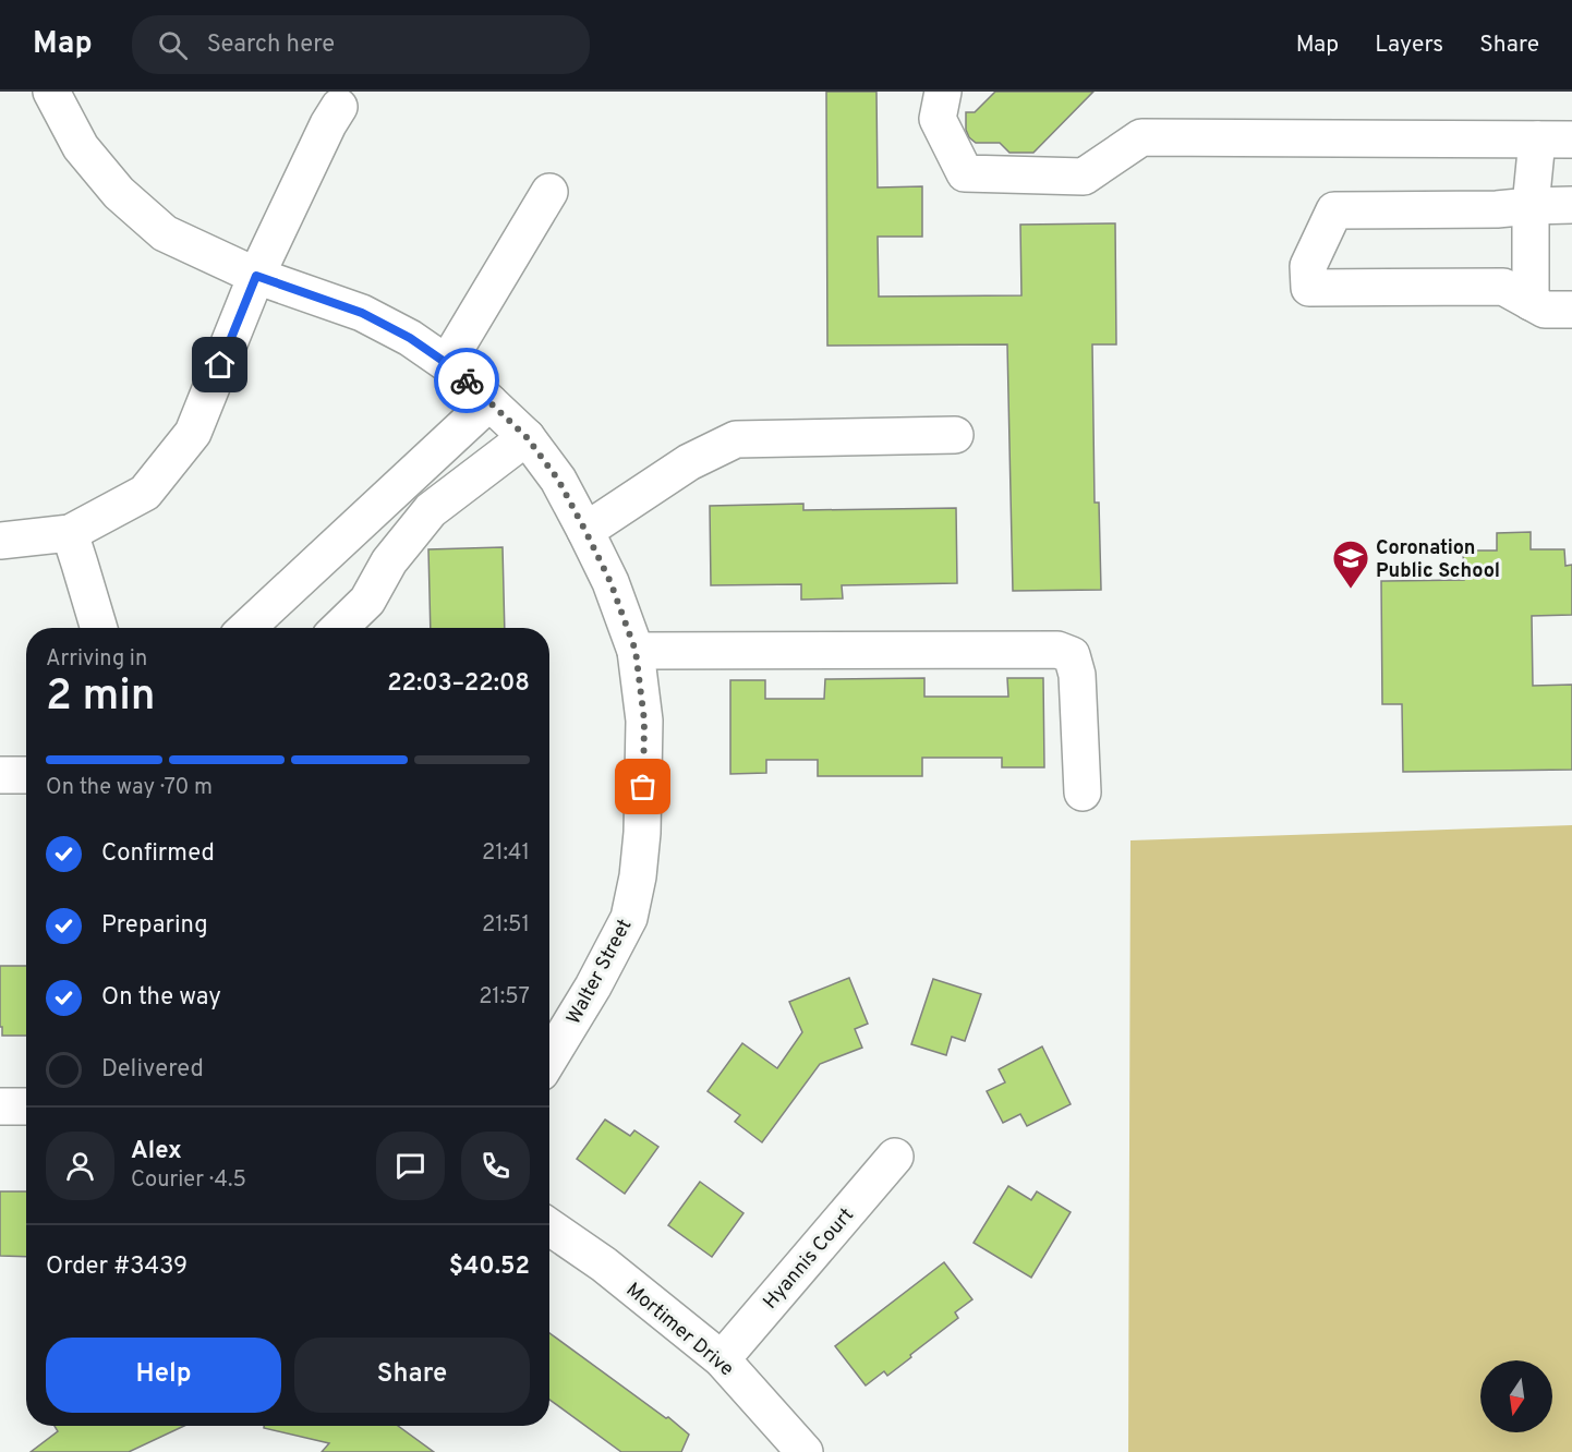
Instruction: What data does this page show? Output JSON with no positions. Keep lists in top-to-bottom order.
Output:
{
  "streets": {
    "street": ["Walter Street", "Hyannis Court", "Mortimer Drive"]
  },
  "crossings": [
    ["Hyannis Court", "Mortimer Drive"]
  ],
  "places": {
    "school or university": ["Coronation Public School"]
  },
  "north": "bottom",
  "page": {
    "header": "Map",
    "search": "Search here",
    "nav": ["Map", "Layers", "Share"],
    "heading": ["2 min", "Arriving in", "22:03–22:08"],
    "panel": [
      "Alex",
      "Courier · 4.5",
      "Order #3439",
      "$40.52"
    ],
    "bar": "On the way · 70 m",
    "list": [
      ["Confirmed", "21:41"],
      ["Preparing", "21:51"],
      ["On the way", "21:57"],
      "Delivered"
    ],
    "buttons": ["Help", "Share"]
  }
}
